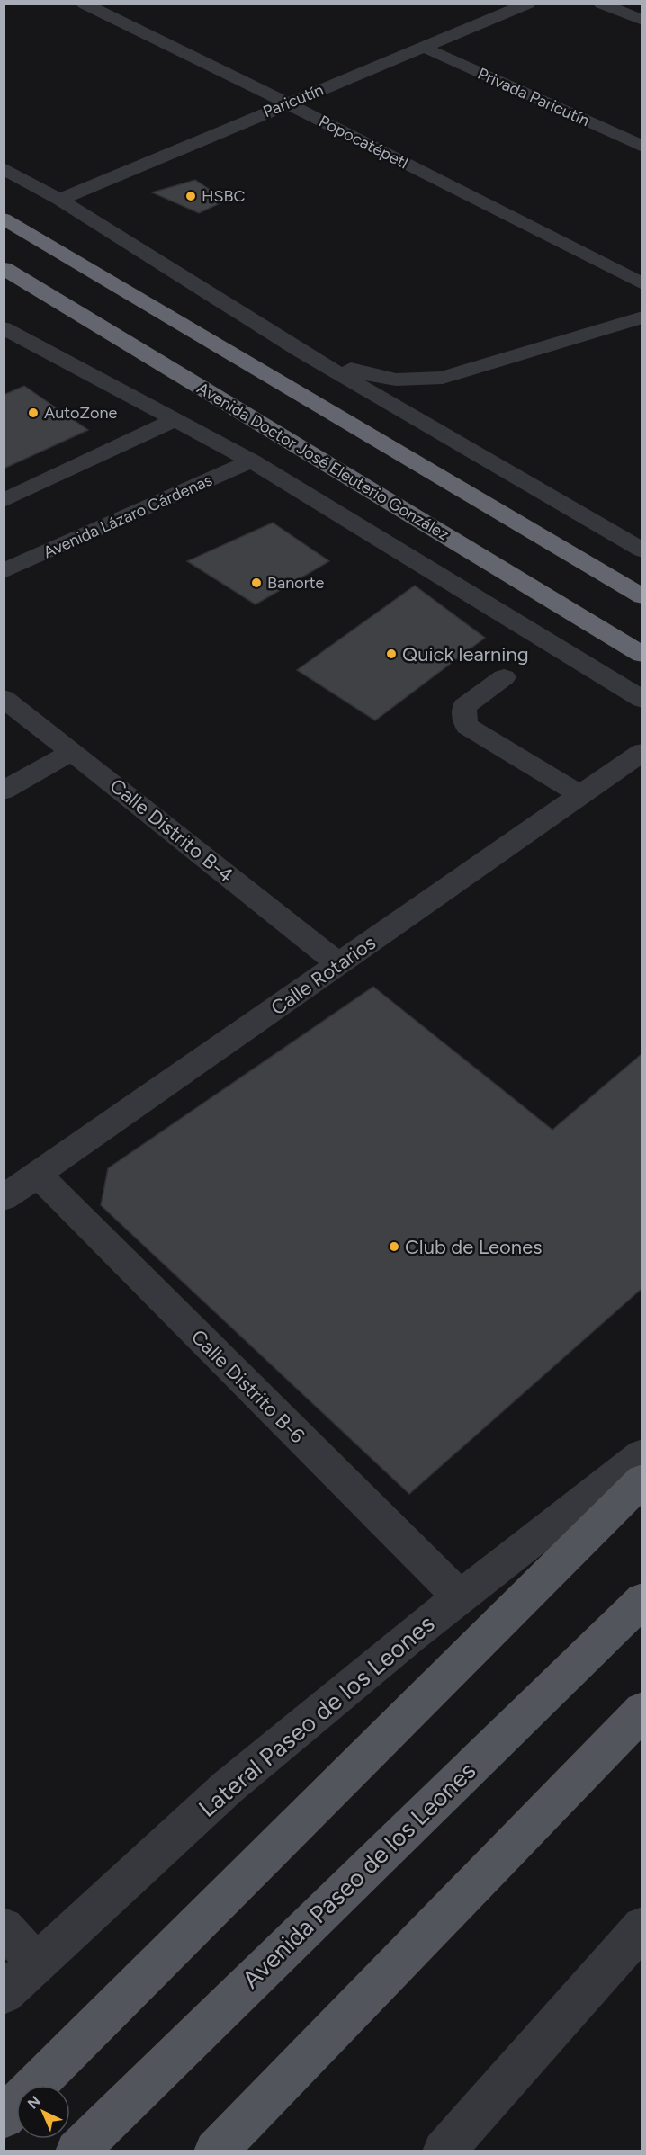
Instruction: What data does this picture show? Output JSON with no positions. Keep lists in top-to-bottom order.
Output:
{
  "streets": {
    "highway": ["Avenida Doctor José Eleuterio González"],
    "main road": ["Avenida Paseo de los Leones"],
    "street": [
      "Privada Paricutín",
      "Paricutín",
      "Popocatépetl",
      "Avenida Lázaro Cárdenas",
      "Calle Distrito B-4",
      "Calle Rotarios",
      "Calle Distrito B-6",
      "Lateral Paseo de los Leones"
    ]
  },
  "crossings": [
    ["Privada Paricutín", "Paricutín"],
    ["Paricutín", "Popocatépetl"],
    ["Calle Distrito B-4", "Calle Rotarios"],
    ["Calle Rotarios", "Calle Distrito B-6"],
    ["Calle Distrito B-6", "Lateral Paseo de los Leones"]
  ],
  "places": [
    "HSBC",
    "AutoZone",
    "Banorte",
    "Quick learning",
    "Club de Leones"
  ],
  "north": "top left"
}
